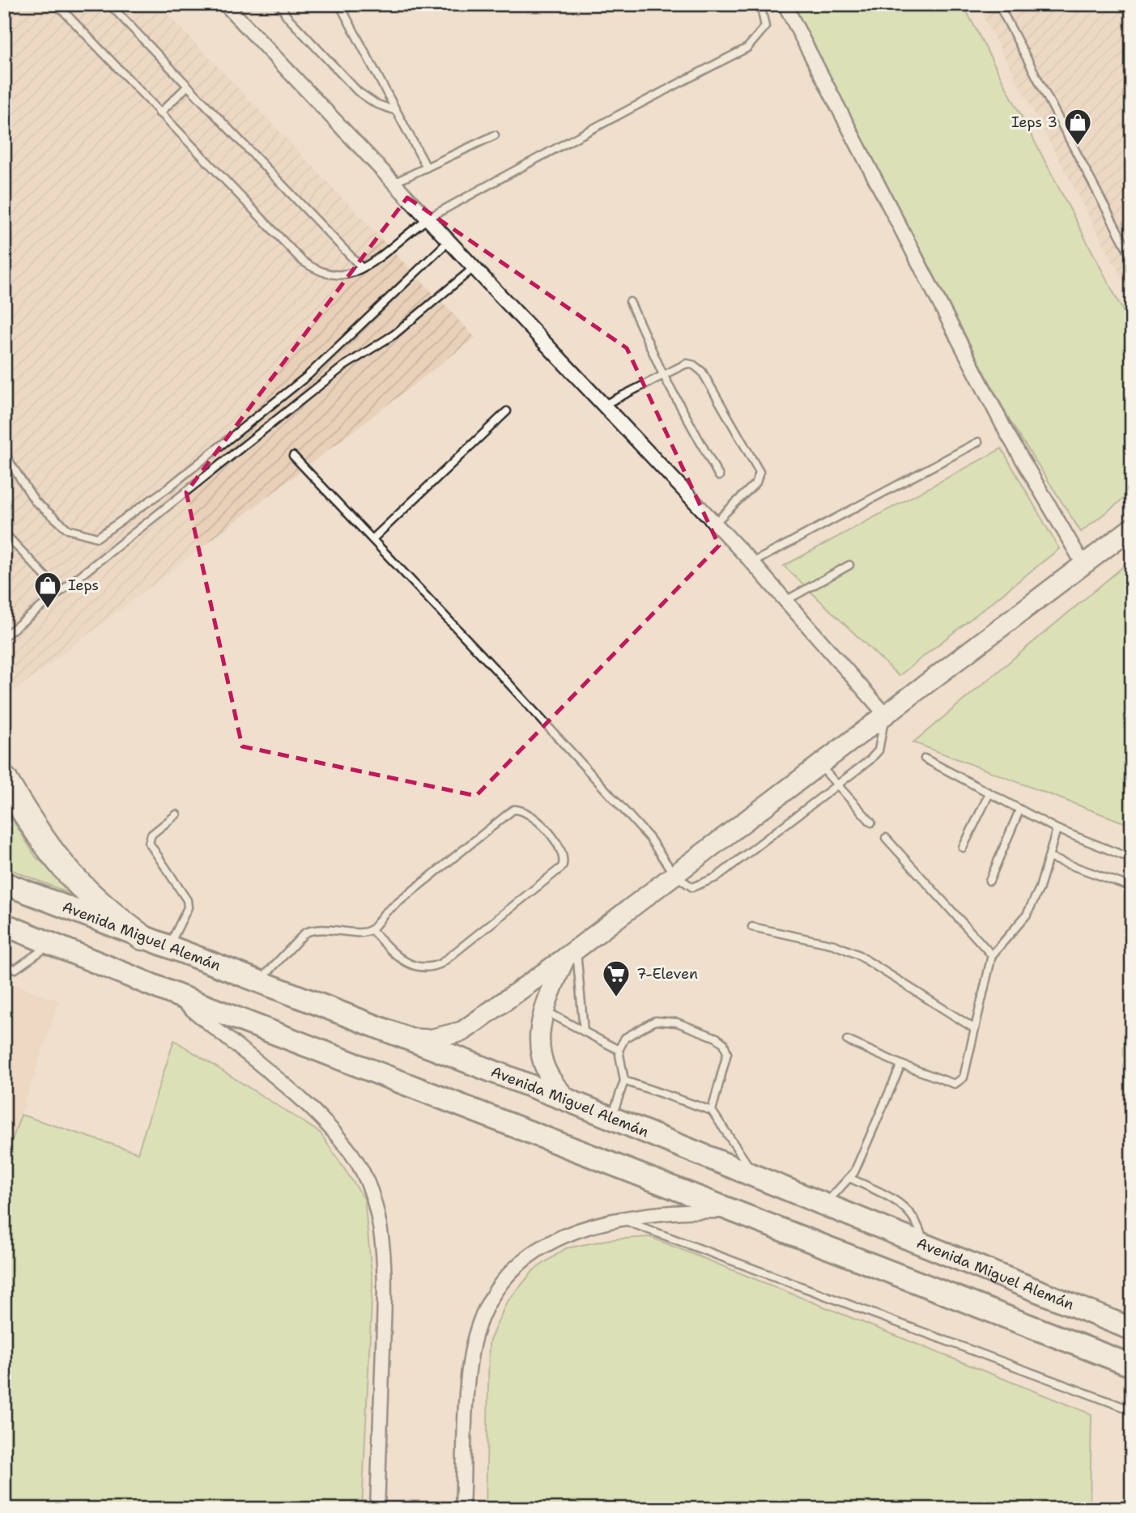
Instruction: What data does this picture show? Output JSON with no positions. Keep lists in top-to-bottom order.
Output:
{
  "streets": {
    "highway": ["Avenida Miguel Alemán"]
  },
  "places": {
    "shop": ["Ieps 3", "Ieps"],
    "supermarket": ["7-Eleven"]
  }
}
